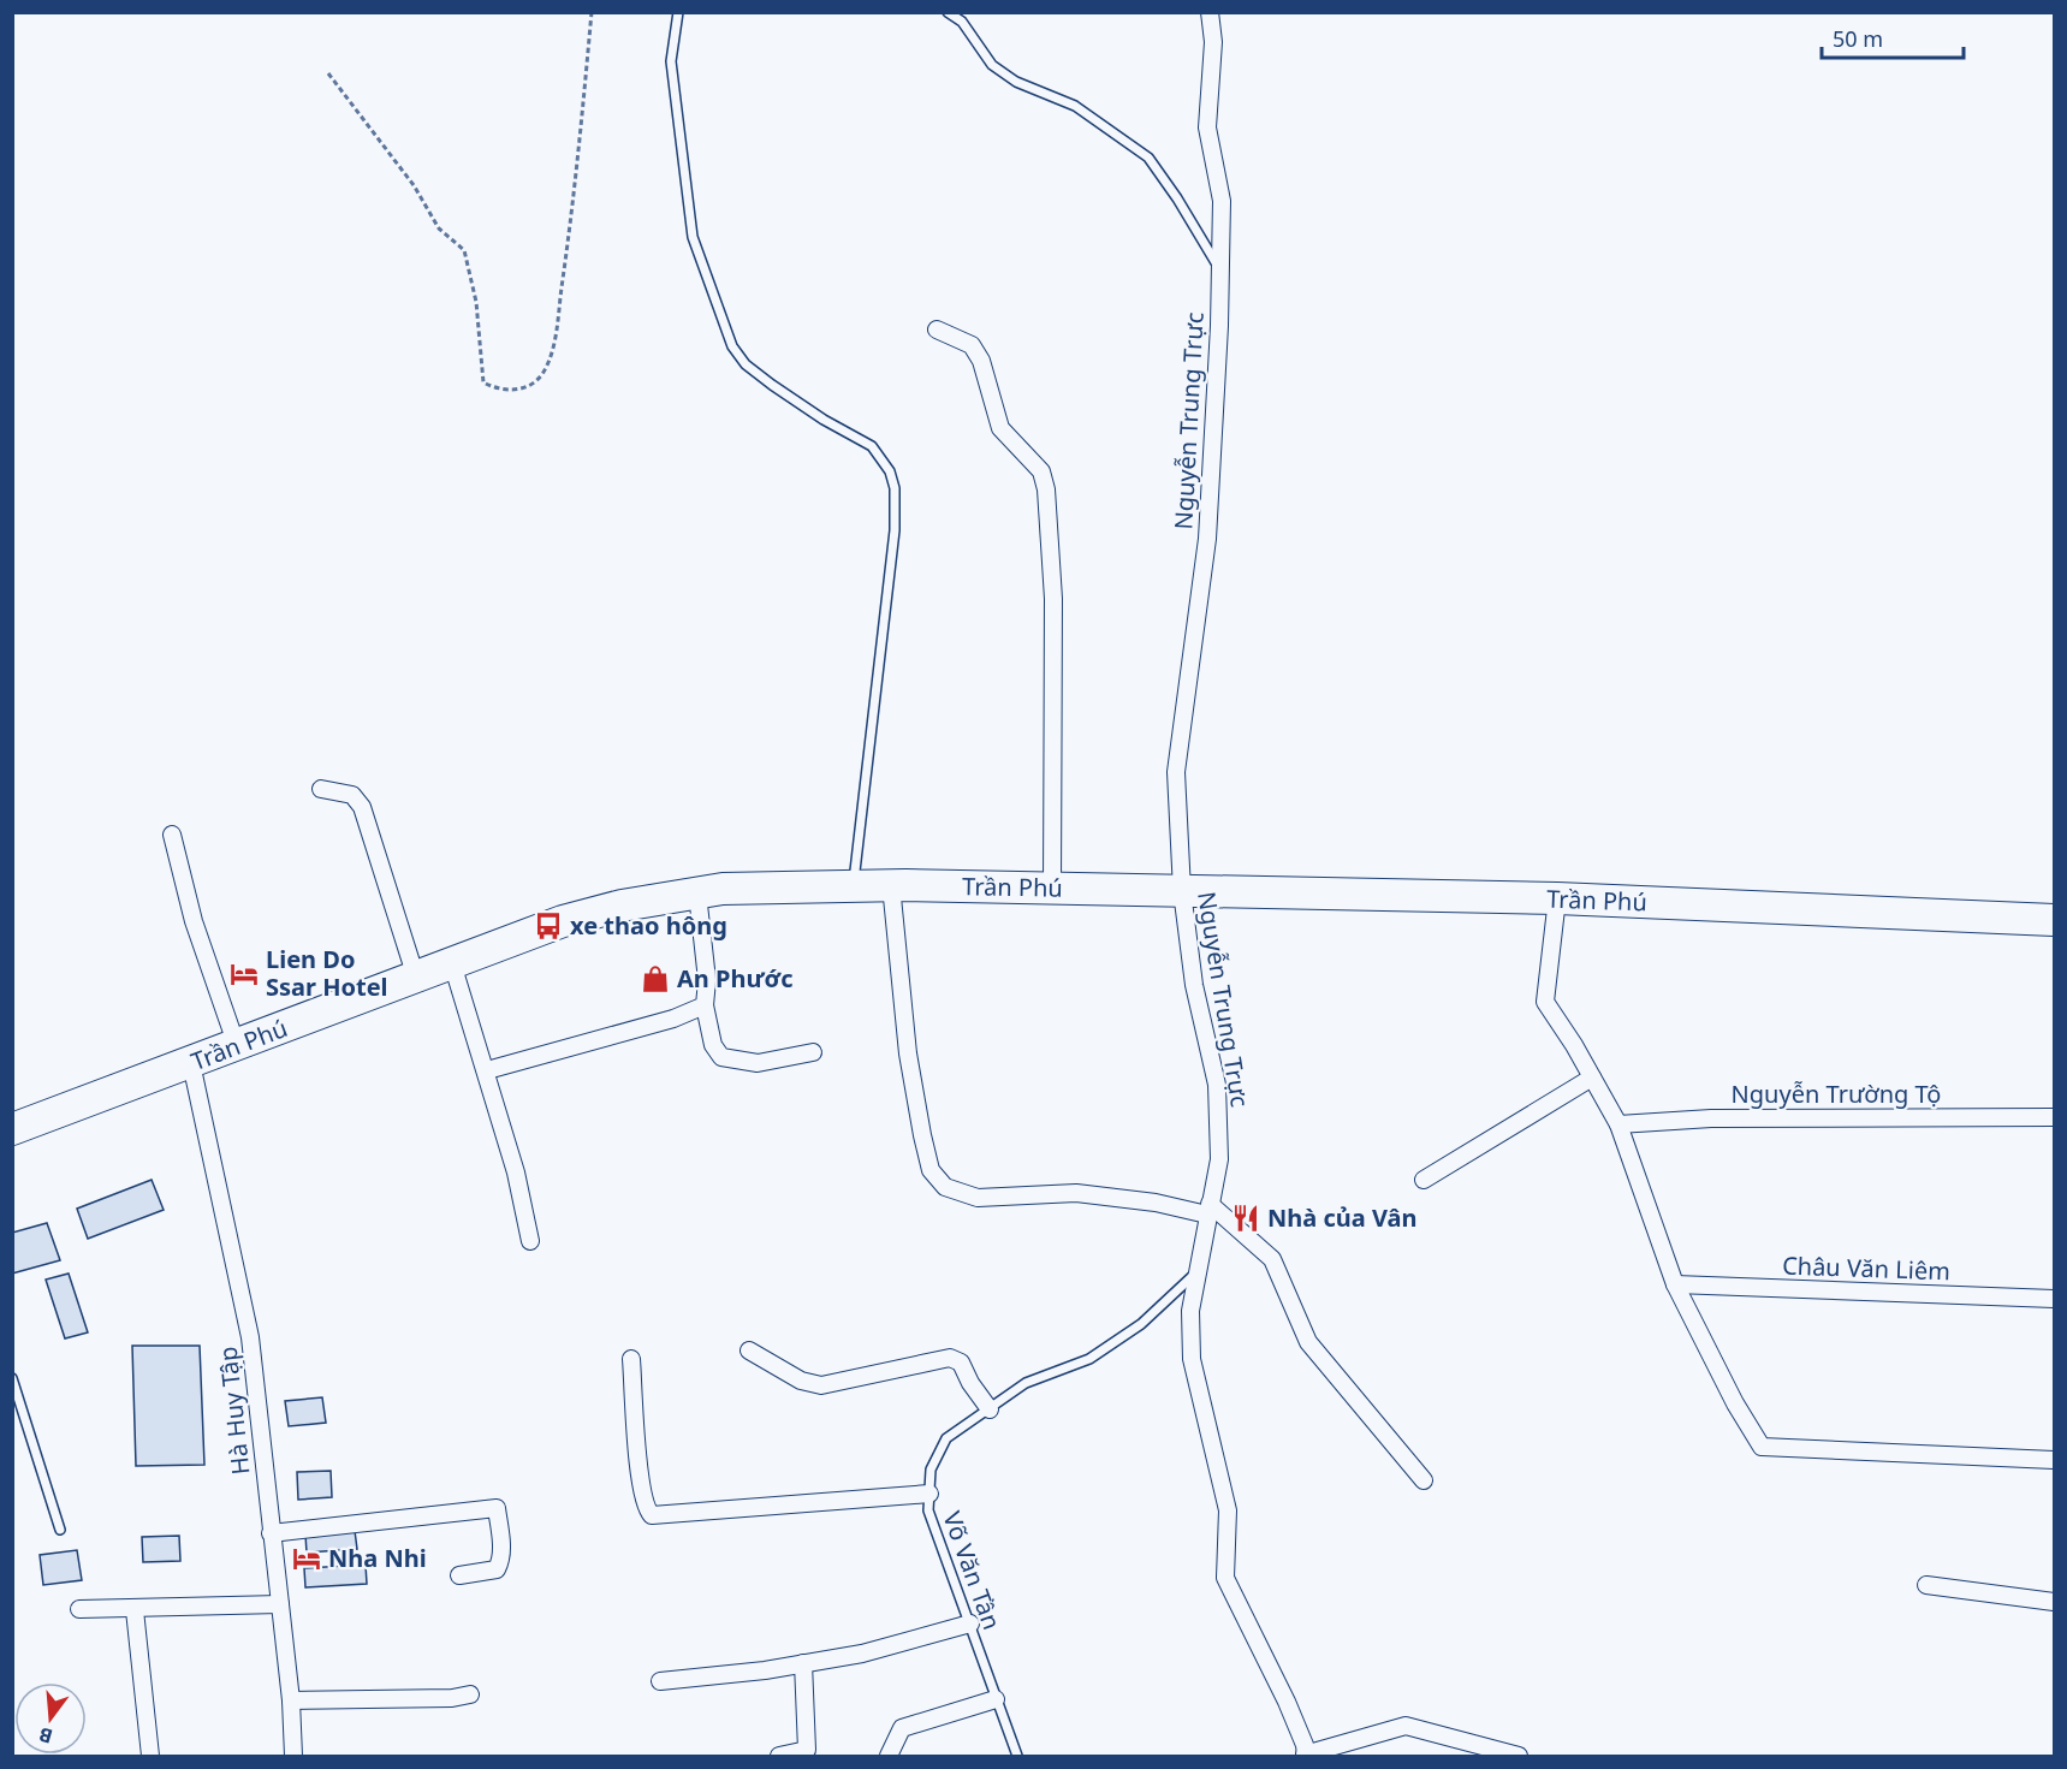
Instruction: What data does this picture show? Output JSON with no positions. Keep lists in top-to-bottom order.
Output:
{
  "streets": {
    "highway": ["Trần Phú"],
    "street": [
      "Nguyễn Trung Trực",
      "Nguyễn Trường Tộ",
      "Châu Văn Liêm",
      "Hà Huy Tập"
    ],
    "lane": ["Võ Văn Tần"]
  },
  "crossings": [
    ["Nguyễn Trung Trực", "Trần Phú"],
    ["Nguyễn Trung Trực", "Võ Văn Tần"],
    ["Trần Phú", "Hà Huy Tập"]
  ],
  "places": {
    "bus stop": ["xe thao hông"],
    "hotel": ["Lien Do Ssar Hotel", "Nha Nhi"],
    "shop": ["An Phước"],
    "restaurant": ["Nhà của Vân"]
  },
  "scale_bar": "50 m",
  "north": "bottom"
}
